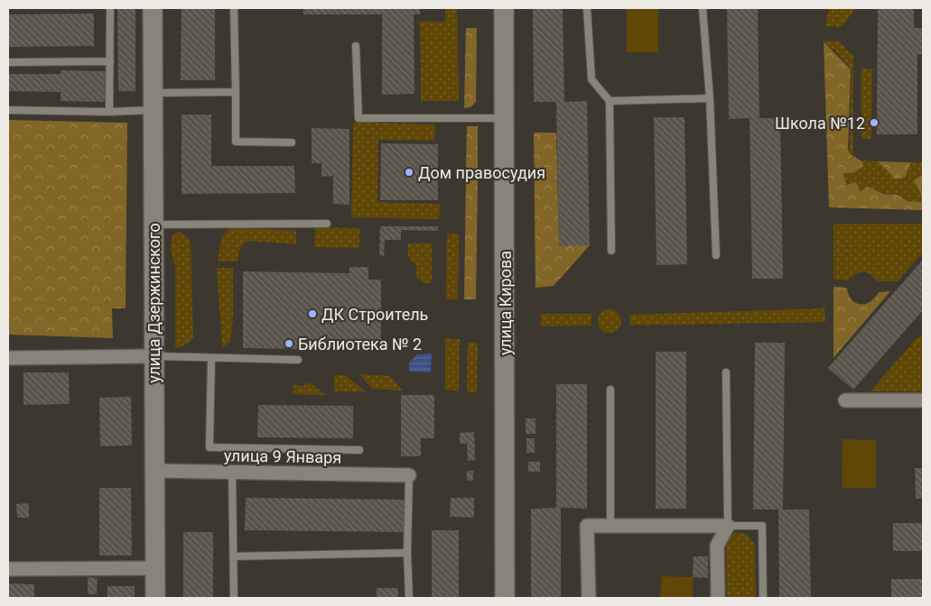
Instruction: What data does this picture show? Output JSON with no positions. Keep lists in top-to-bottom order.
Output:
{
  "streets": {
    "main road": ["улица Дзержинского", "улица Кирова"],
    "street": ["улица 9 Января"]
  },
  "crossings": [
    ["улица Дзержинского", "улица 9 Января"]
  ],
  "places": [
    "Школа №12",
    "Дом правосудия",
    "ДК Строитель",
    "Библиотека № 2"
  ]
}
